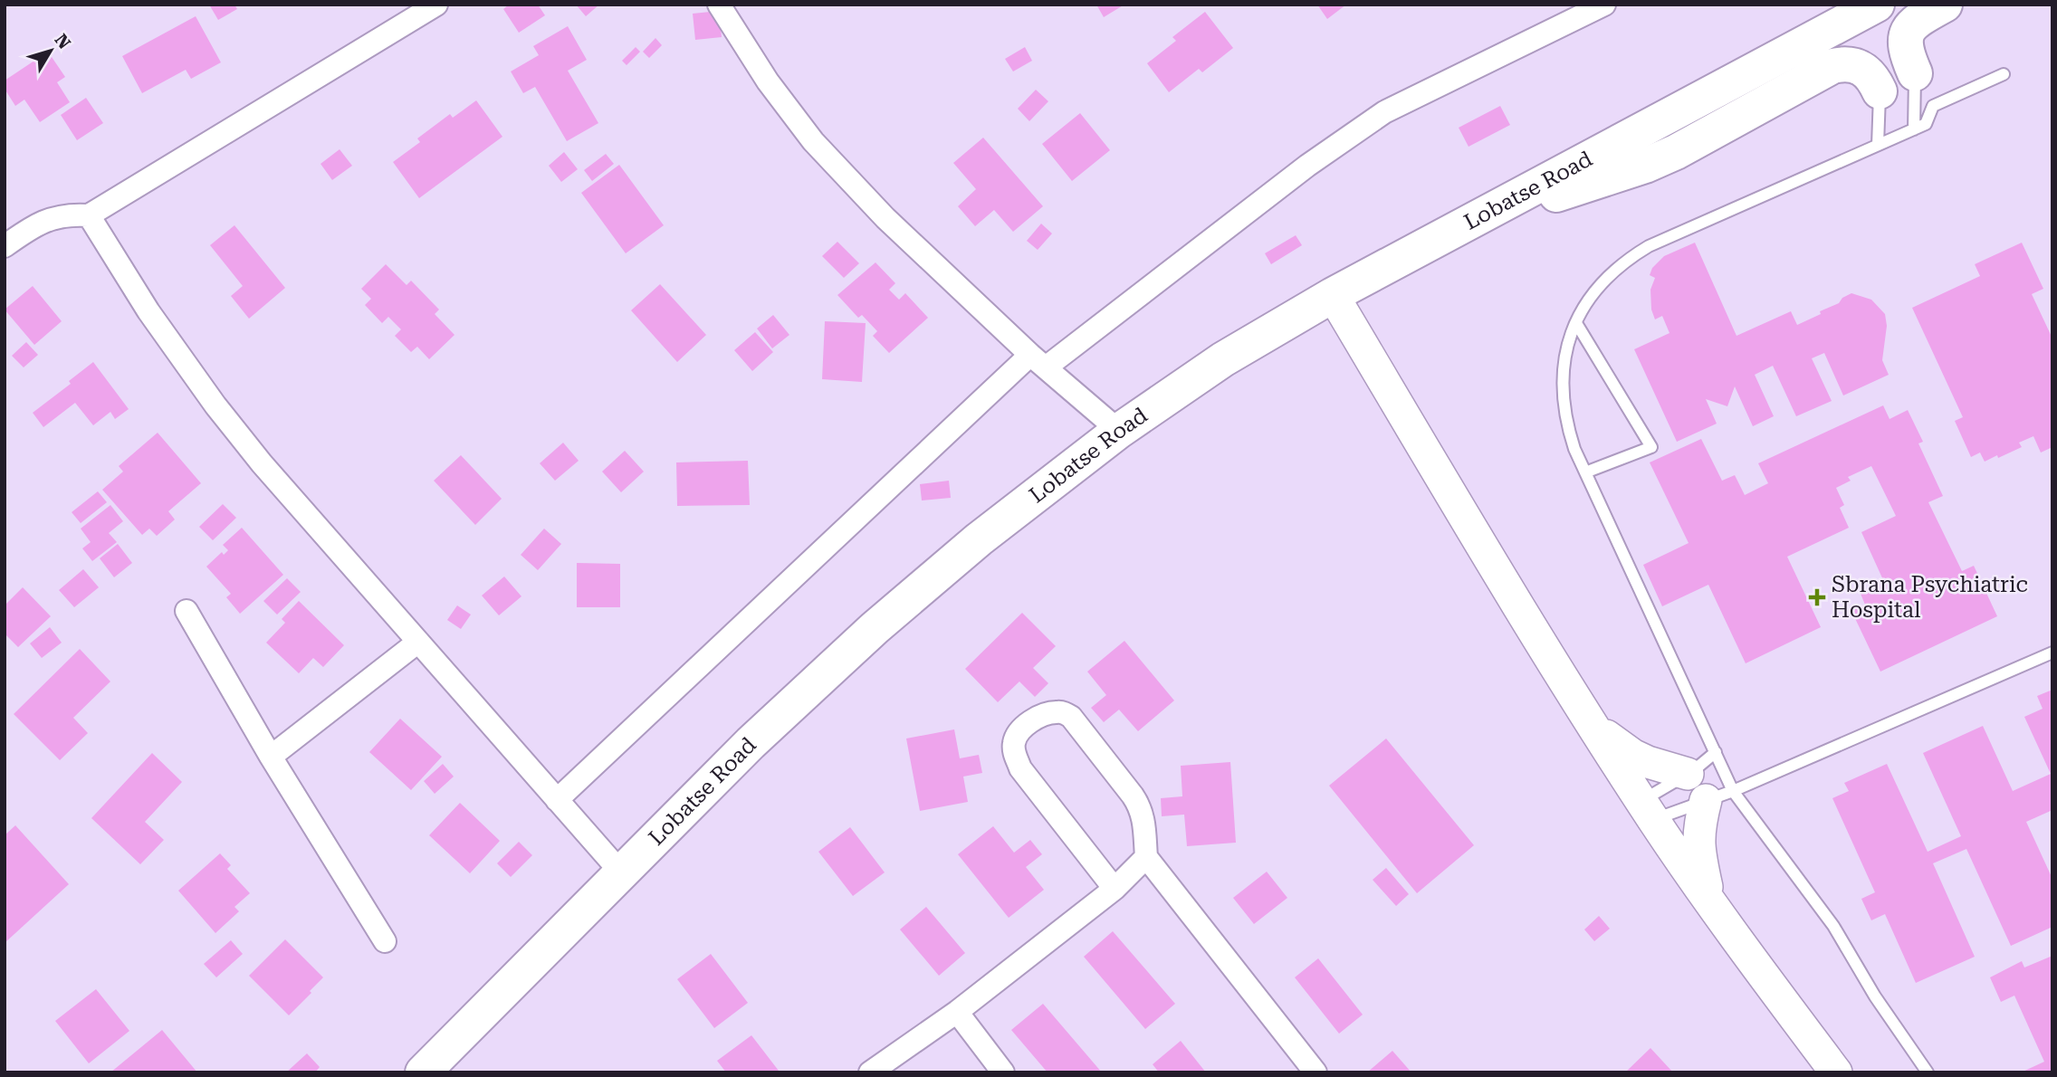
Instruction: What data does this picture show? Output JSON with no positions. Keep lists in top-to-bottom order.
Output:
{
  "streets": {
    "highway": ["Lobatse Road"]
  },
  "places": {
    "health": ["Sbrana Psychiatric Hospital"]
  },
  "north": "top right"
}
